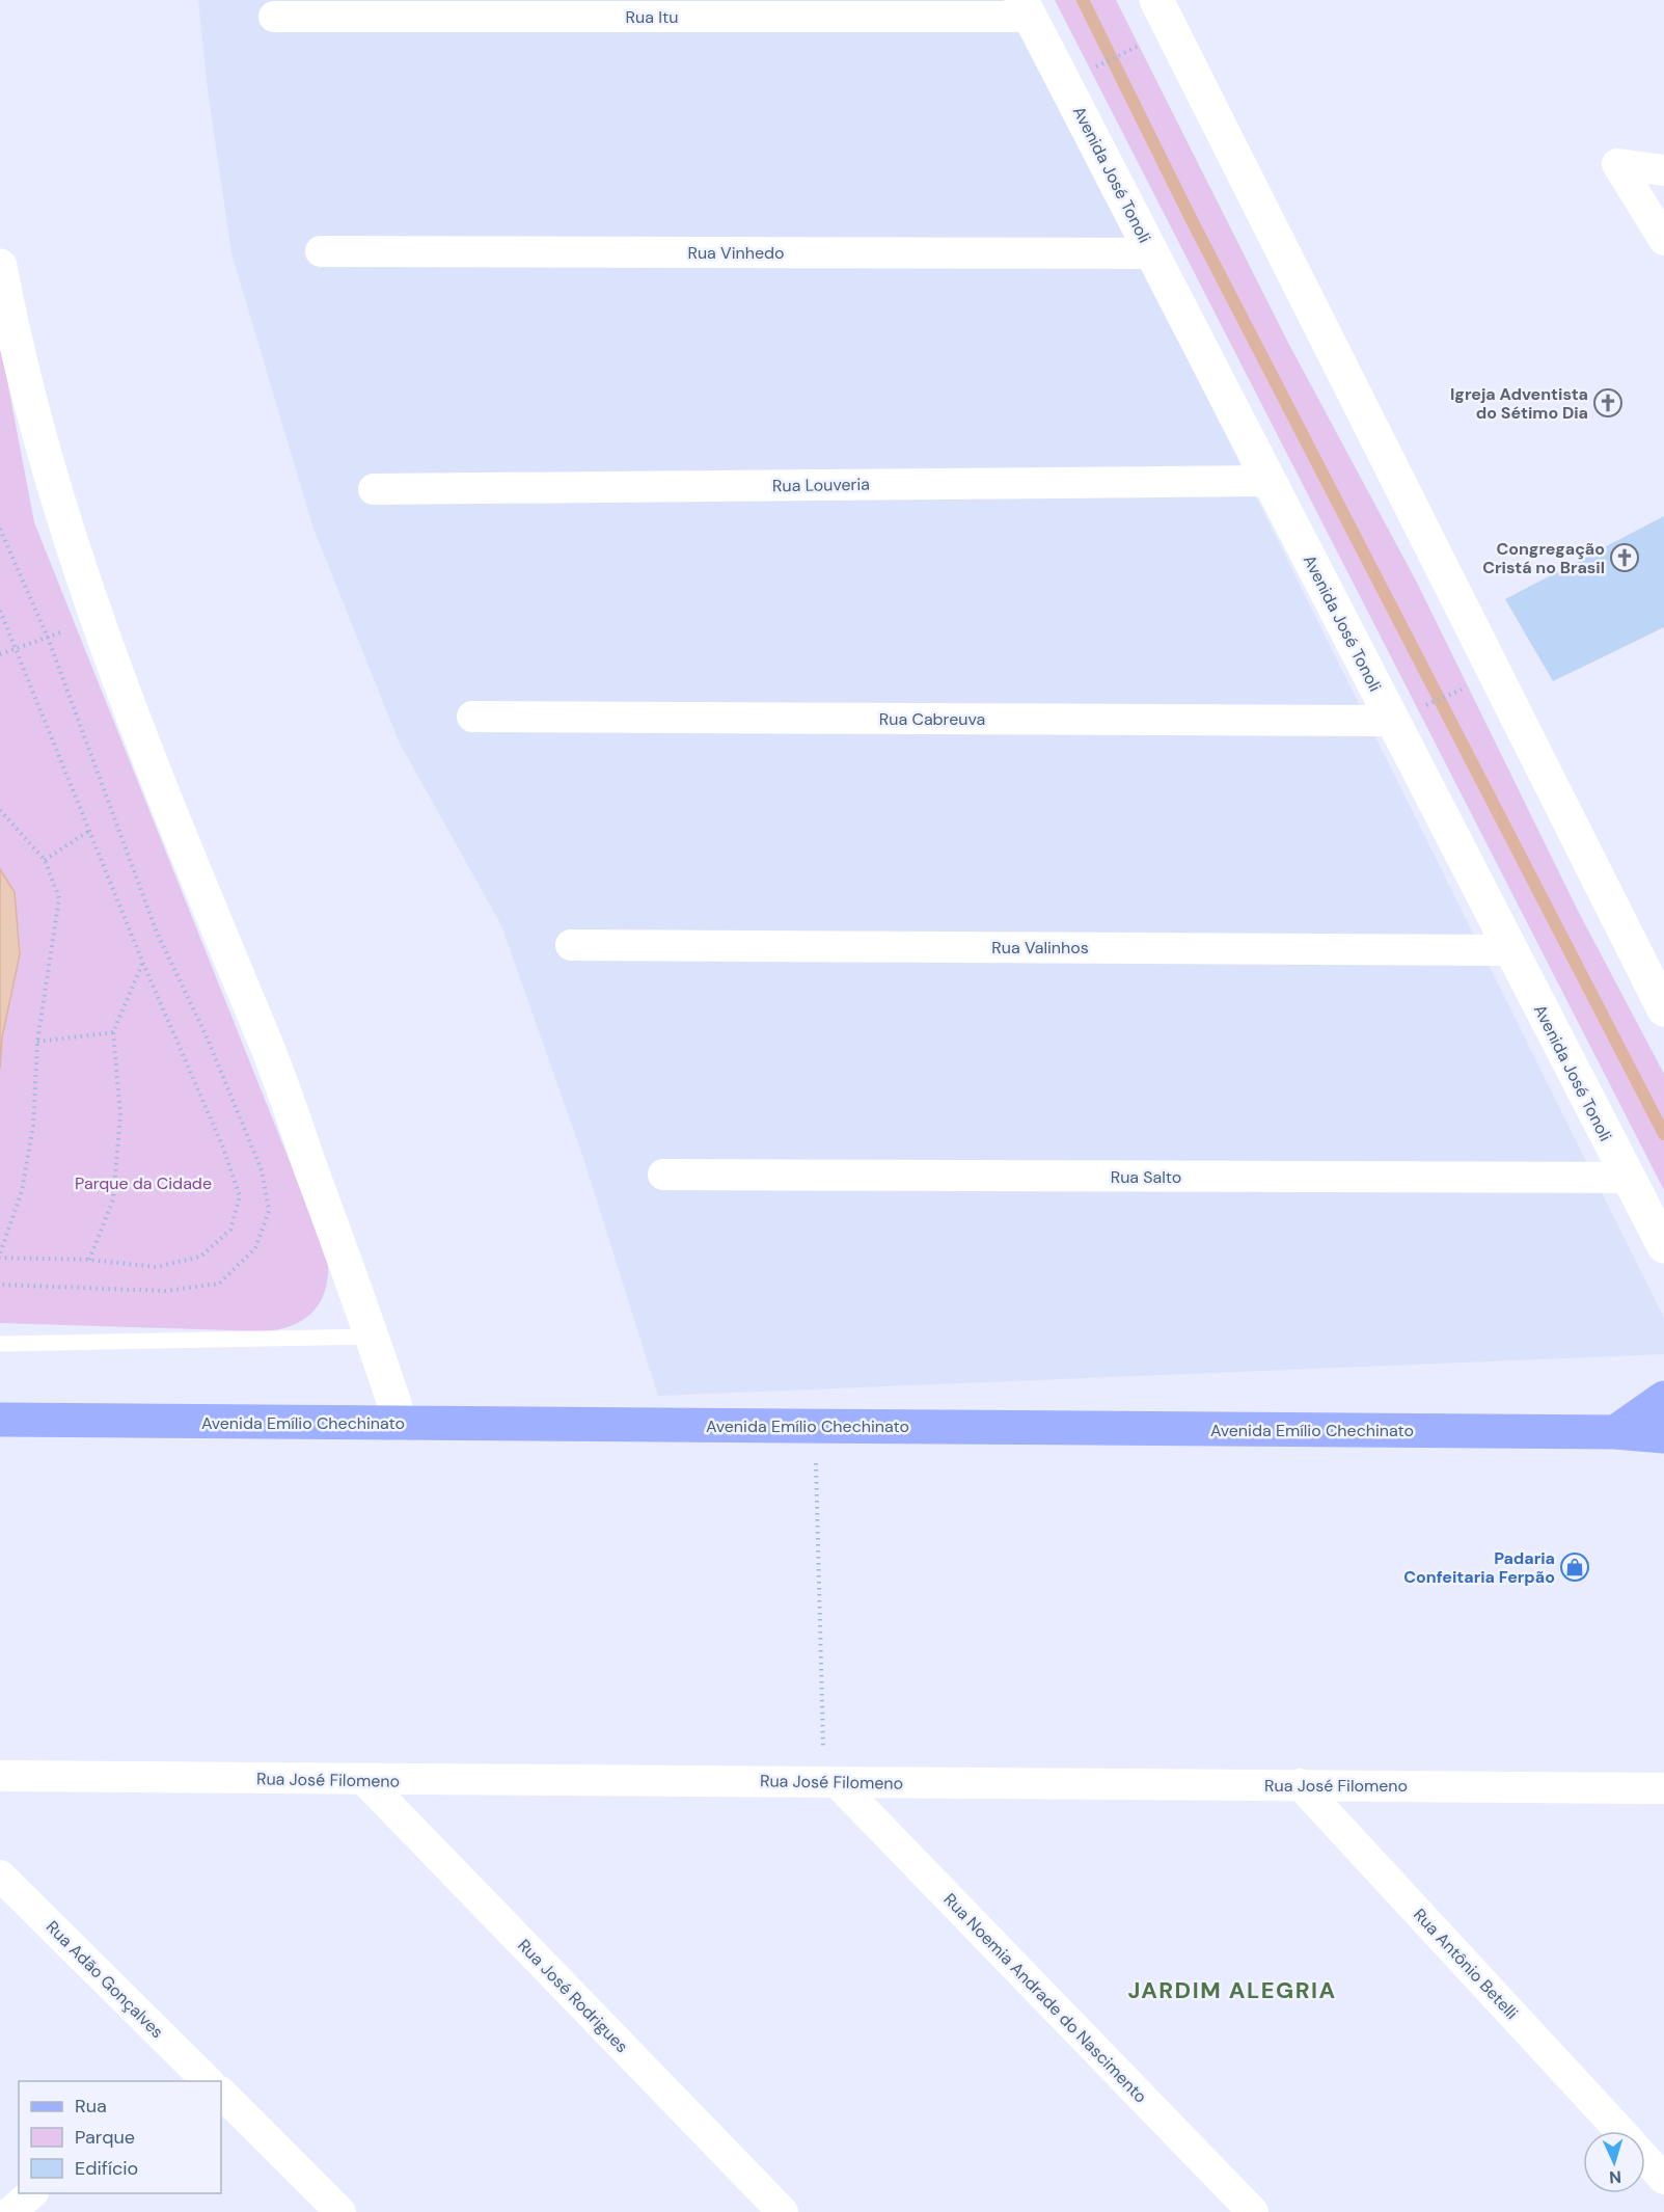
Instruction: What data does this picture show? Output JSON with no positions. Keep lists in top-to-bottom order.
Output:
{
  "streets": {
    "main road": ["Avenida José Tonoli", "Avenida Emílio Chechinato"],
    "street": [
      "Rua Itu",
      "Rua Vinhedo",
      "Rua Louveria",
      "Rua Cabreuva",
      "Rua Valinhos",
      "Rua Salto",
      "Rua José Filomeno",
      "Rua Antônio Betelli",
      "Rua Adão Gonçalves",
      "Rua José Rodrigues",
      "Rua Noemia Andrade do Nascimento"
    ]
  },
  "crossings": [
    ["Rua Itu", "Avenida José Tonoli"],
    ["Avenida José Tonoli", "Rua Vinhedo"],
    ["Avenida José Tonoli", "Rua Louveria"],
    ["Avenida José Tonoli", "Rua Cabreuva"],
    ["Avenida José Tonoli", "Rua Valinhos"],
    ["Avenida José Tonoli", "Rua Salto"],
    ["Rua José Filomeno", "Rua Antônio Betelli"],
    ["Rua José Filomeno", "Rua José Rodrigues"],
    ["Rua José Filomeno", "Rua Noemia Andrade do Nascimento"]
  ],
  "districts": ["JARDIM ALEGRIA"],
  "parks": ["Parque da Cidade"],
  "places": {
    "church": ["Igreja Adventista do Sétimo Dia", "Congregação Cristá no Brasil"],
    "shop": ["Padaria Confeitaria Ferpão"]
  },
  "legend": ["Rua", "Parque", "Edifício"],
  "north": "bottom"
}
